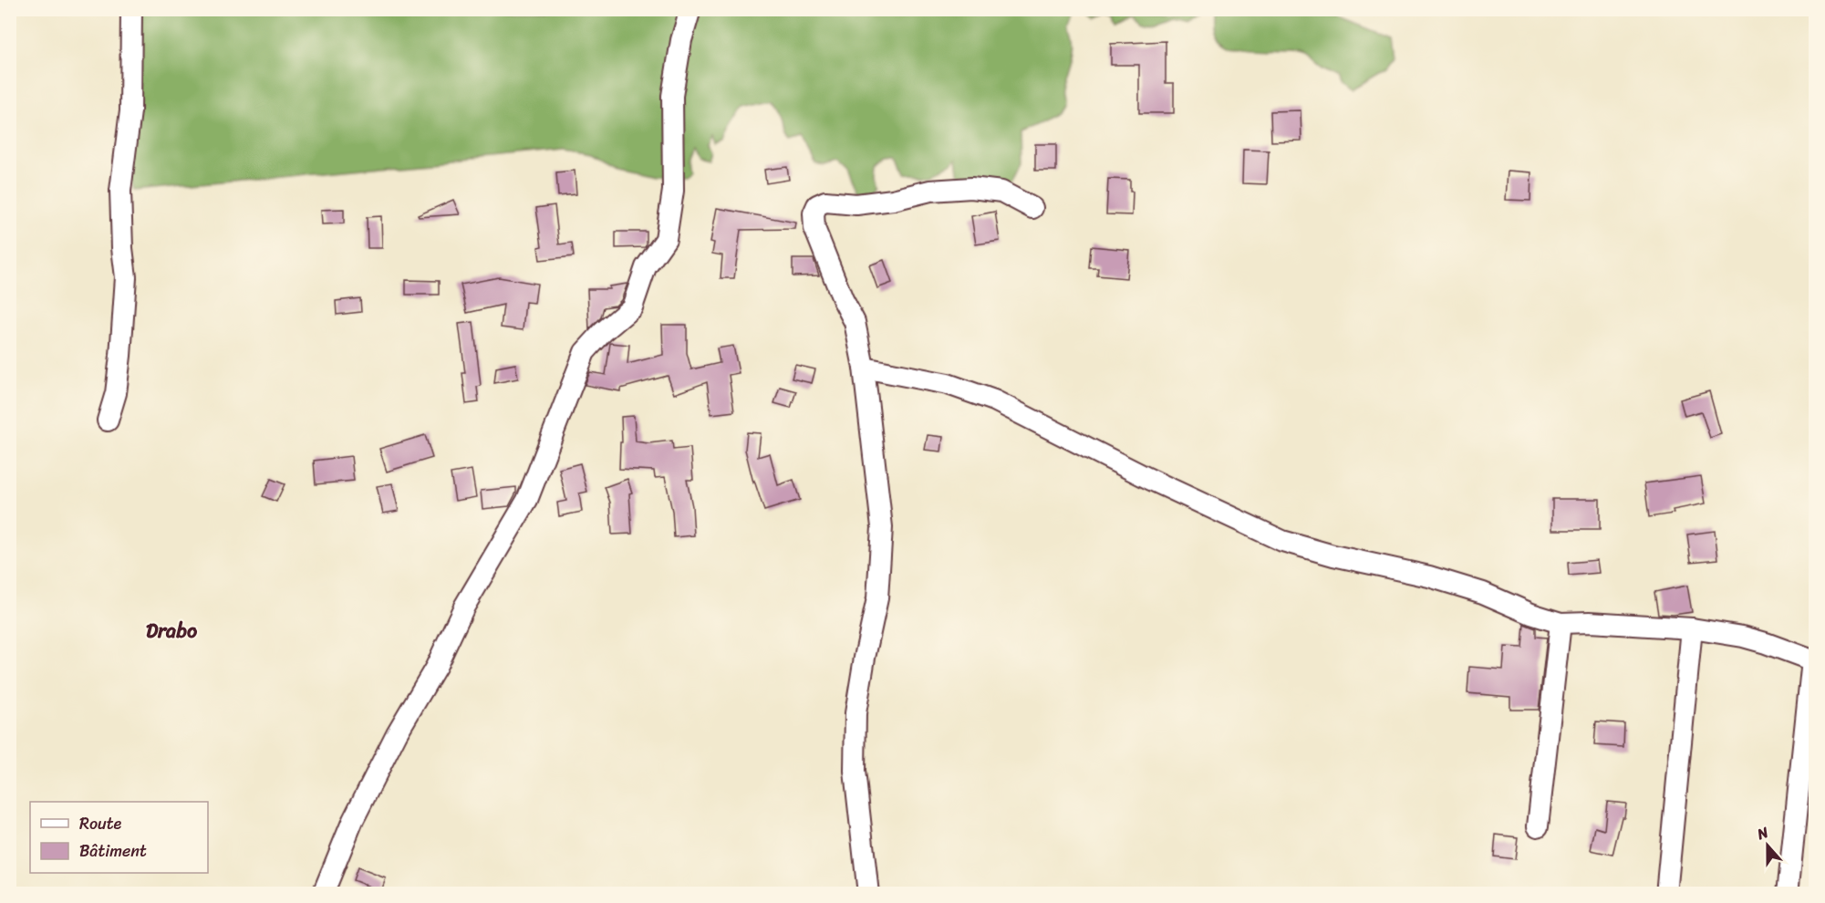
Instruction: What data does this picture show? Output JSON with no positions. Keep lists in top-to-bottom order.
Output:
{
  "districts": ["Drabo"],
  "legend": ["Route", "Bâtiment"],
  "north": "top"
}
